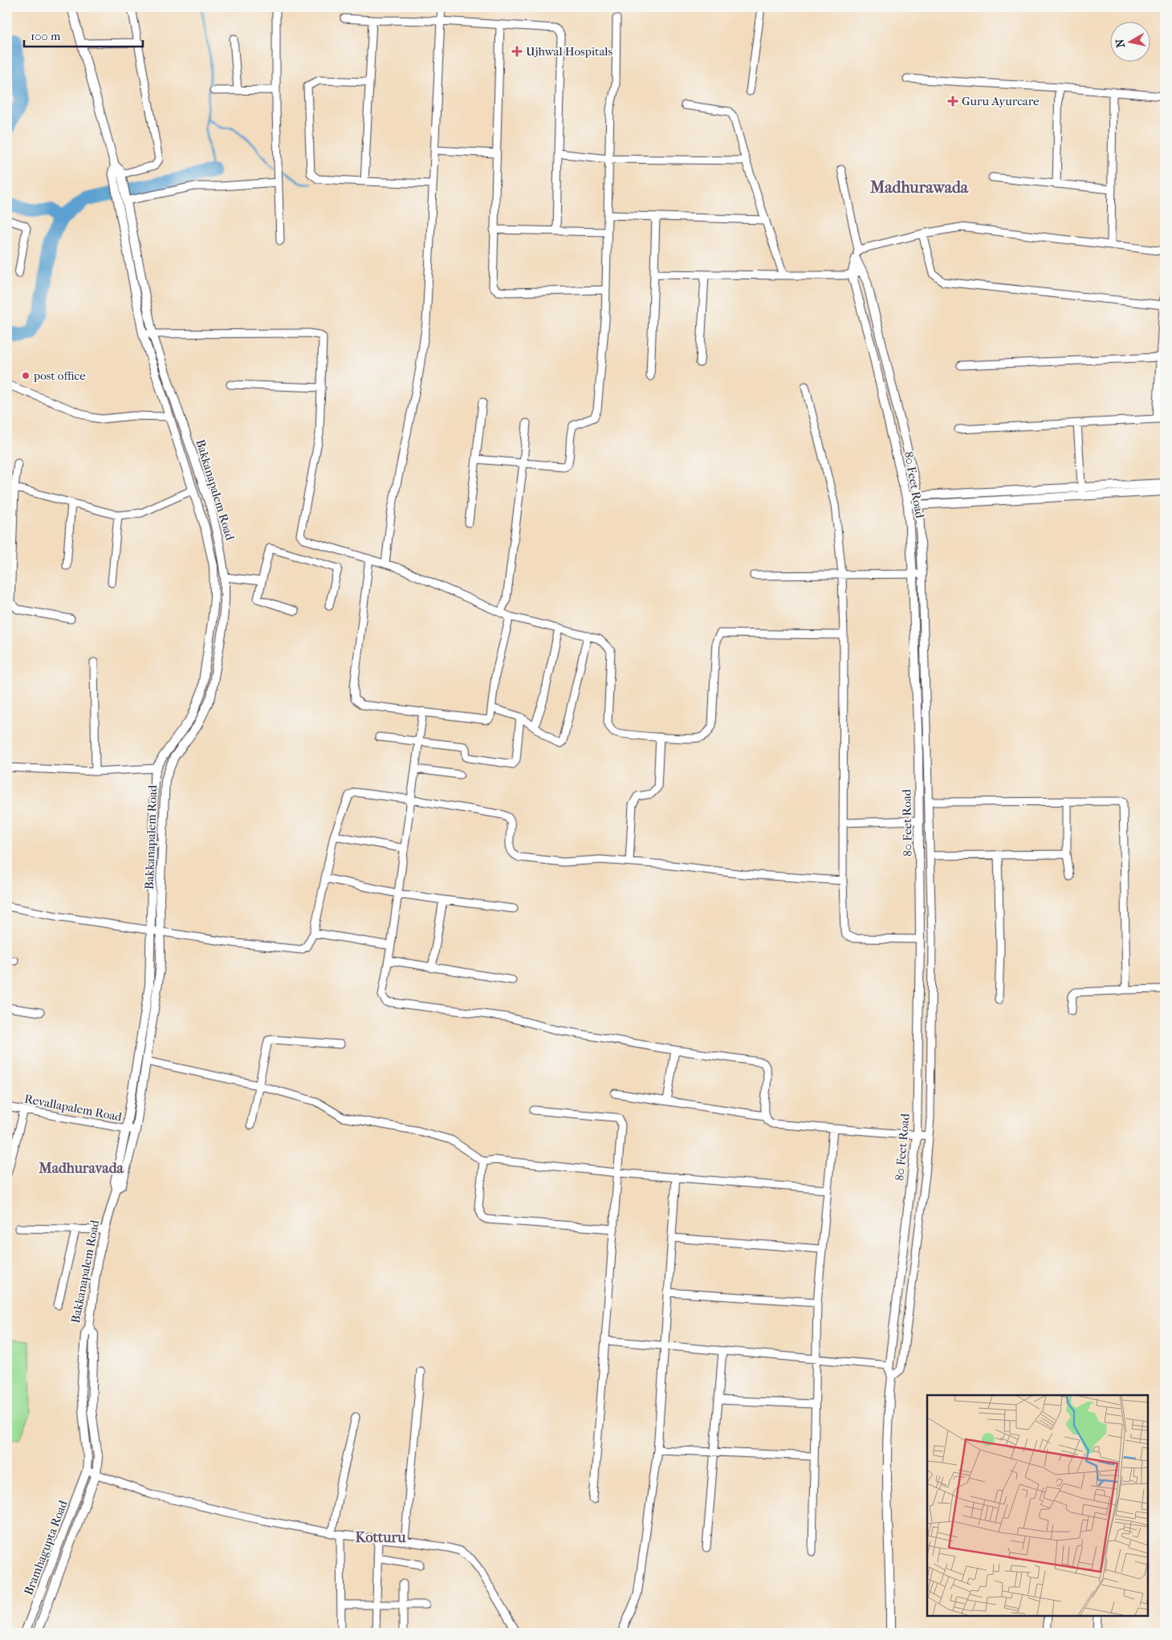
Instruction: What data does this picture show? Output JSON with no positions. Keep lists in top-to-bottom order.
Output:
{
  "streets": {
    "street": [
      "80 Feet Road",
      "Bakkanapalem Road",
      "Revallapalem Road",
      "Bramhagupta Road"
    ]
  },
  "crossings": [
    ["Bakkanapalem Road", "Revallapalem Road"],
    ["Bakkanapalem Road", "Bramhagupta Road"]
  ],
  "districts": ["Madhurawada", "Madhuravada", "Kotturu"],
  "places": {
    "health": ["Ujhwal Hospitals", "Guru Ayurcare"],
    "other": ["post office"]
  },
  "scale_bar": "100 m",
  "north": "left"
}
